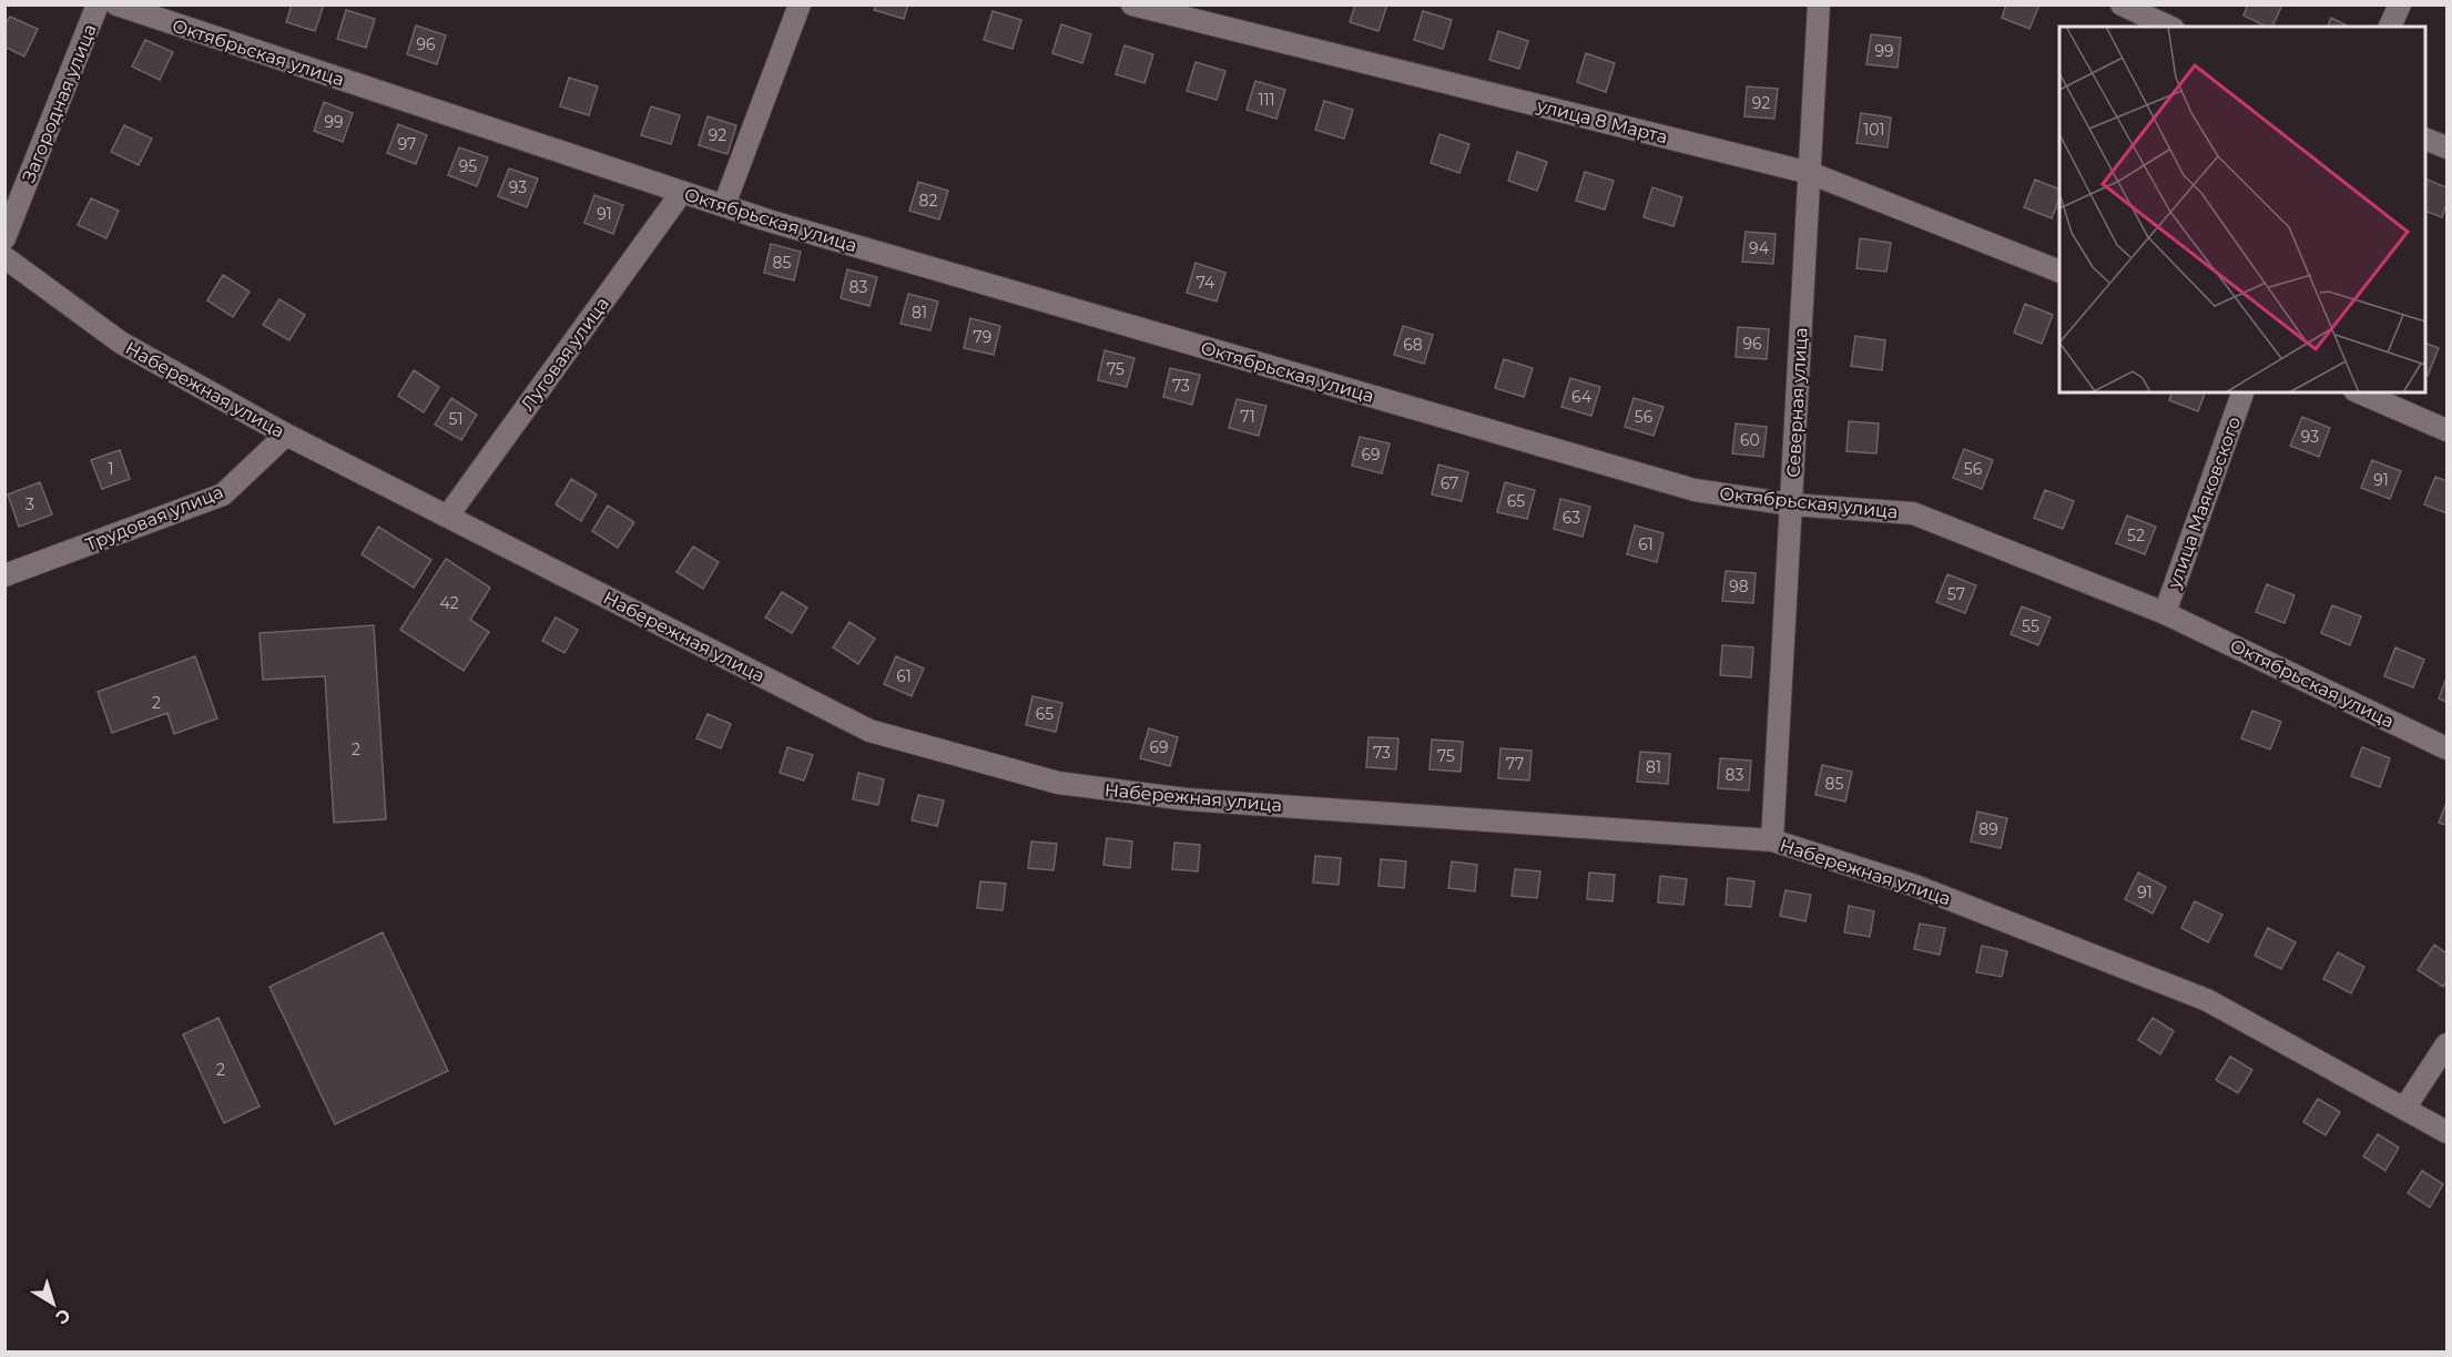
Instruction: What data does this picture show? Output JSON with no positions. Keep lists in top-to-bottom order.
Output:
{
  "streets": {
    "street": [
      "Октябрьская улица",
      "Загородная улица",
      "улица 8 Марта",
      "Луговая улица",
      "Набережная улица",
      "Северная улица",
      "улица Маяковского",
      "Трудовая улица"
    ]
  },
  "crossings": [
    ["Октябрьская улица", "Луговая улица"],
    ["Октябрьская улица", "Северная улица"],
    ["Октябрьская улица", "улица Маяковского"],
    ["улица 8 Марта", "Северная улица"],
    ["Луговая улица", "Набережная улица"],
    ["Набережная улица", "Северная улица"],
    ["Набережная улица", "Трудовая улица"]
  ],
  "house_numbers": [
    "96",
    "99",
    "111",
    "92",
    "99",
    "101",
    "92",
    "97",
    "95",
    "93",
    "82",
    "91",
    "94",
    "85",
    "74",
    "83",
    "81",
    "79",
    "96",
    "68",
    "75",
    "73",
    "64",
    "71",
    "56",
    "51",
    "93",
    "60",
    "69",
    "1",
    "56",
    "91",
    "67",
    "65",
    "3",
    "63",
    "52",
    "61",
    "98",
    "57",
    "42",
    "55",
    "61",
    "2",
    "65",
    "69",
    "2",
    "73",
    "75",
    "77",
    "81",
    "83",
    "85",
    "89",
    "91",
    "2"
  ],
  "north": "bottom right"
}
